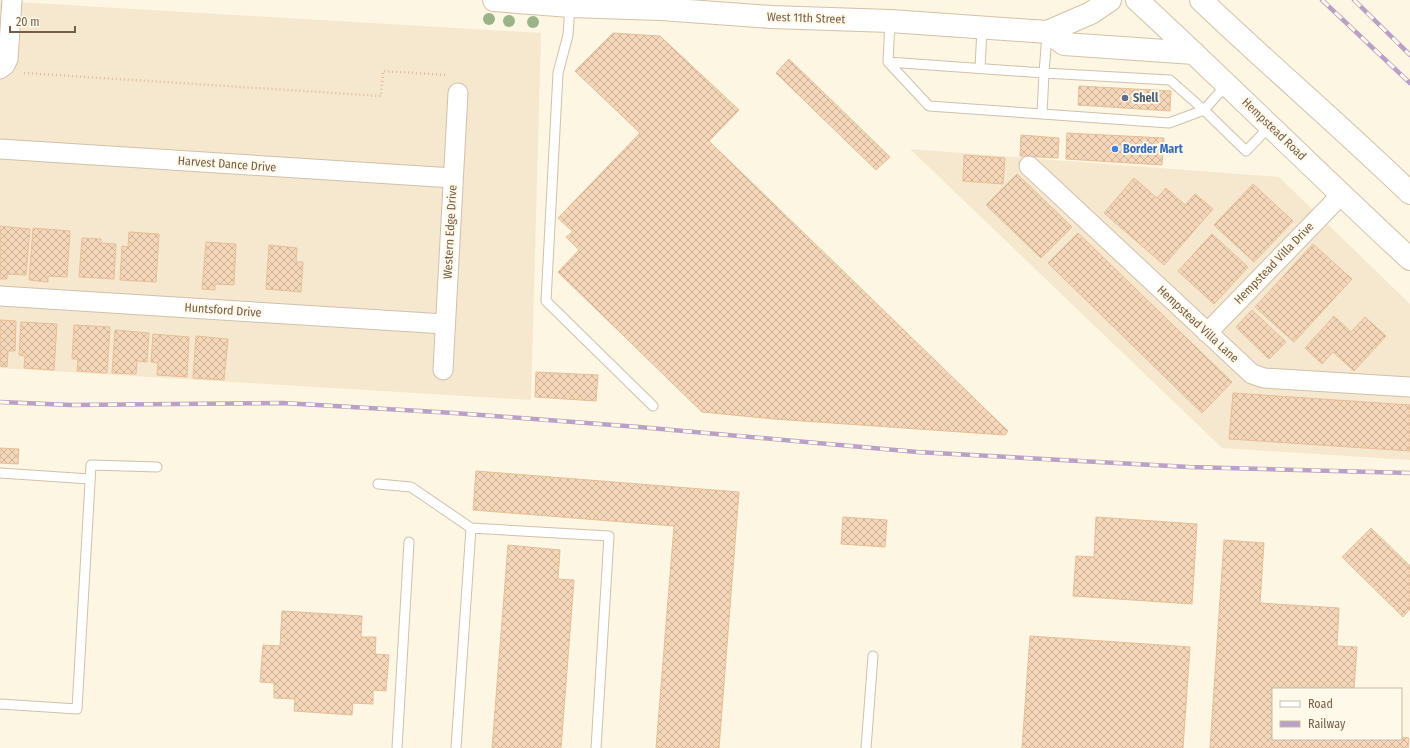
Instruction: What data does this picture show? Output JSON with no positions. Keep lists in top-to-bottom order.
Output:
{
  "streets": {
    "main road": ["West 11th Street", "Hempstead Road"],
    "street": [
      "Harvest Dance Drive",
      "Western Edge Drive",
      "Hempstead Villa Drive",
      "Huntsford Drive",
      "Hempstead Villa Lane"
    ]
  },
  "crossings": [
    ["Hempstead Road", "Hempstead Villa Drive"],
    ["Harvest Dance Drive", "Western Edge Drive"],
    ["Western Edge Drive", "Huntsford Drive"],
    ["Hempstead Villa Drive", "Hempstead Villa Lane"]
  ],
  "places": ["Shell", "Border Mart"],
  "legend": ["Road", "Railway"],
  "scale_bar": "20 m"
}
